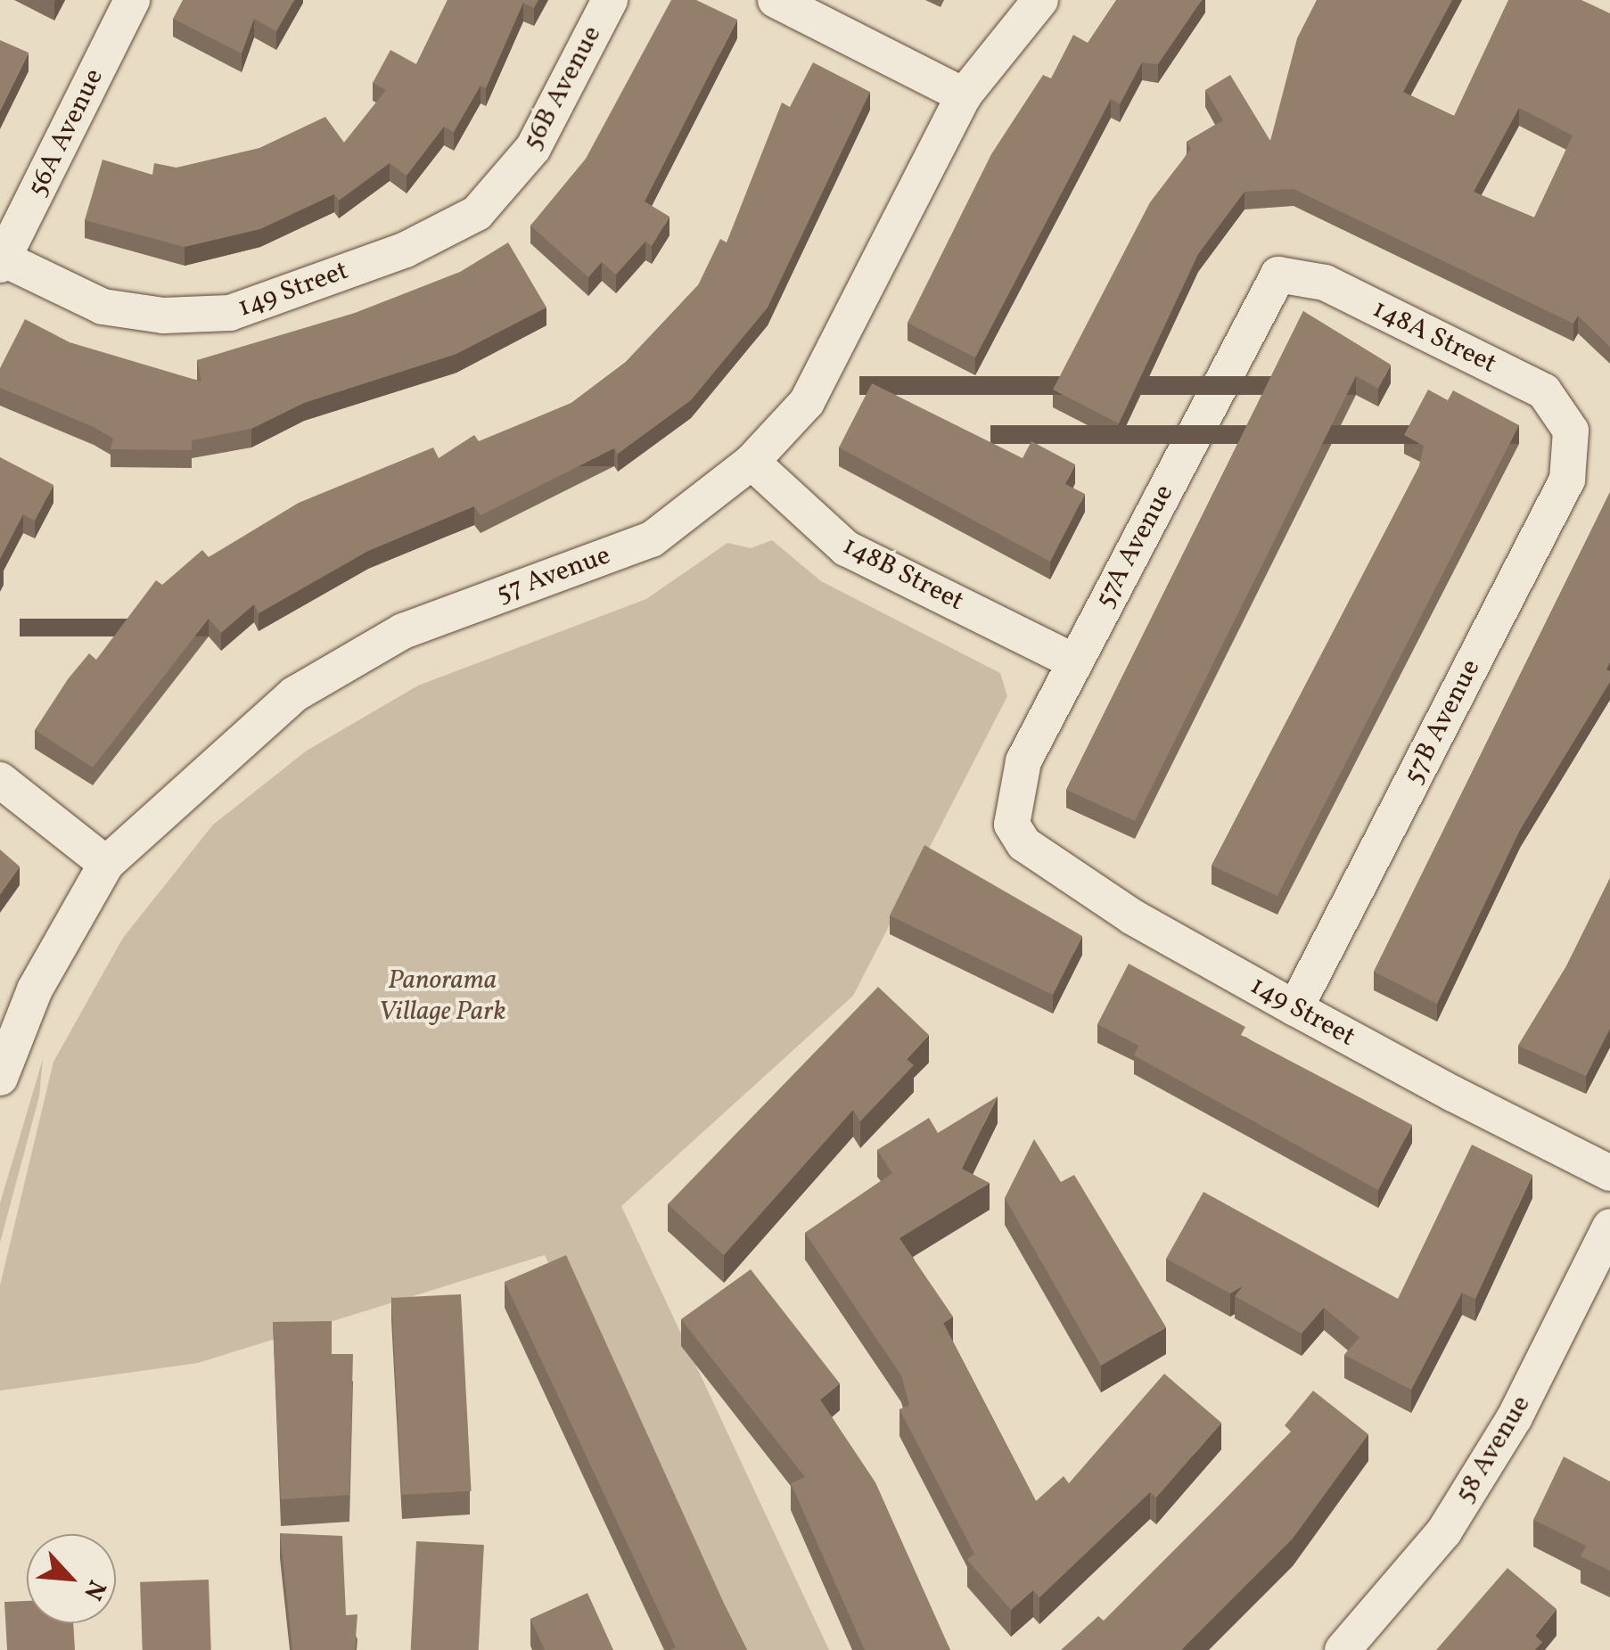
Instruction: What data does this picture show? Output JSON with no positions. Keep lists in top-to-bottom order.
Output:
{
  "streets": {
    "street": [
      "56B Avenue",
      "56A Avenue",
      "149 Street",
      "148A Street",
      "57A Avenue",
      "148B Street",
      "57 Avenue",
      "57B Avenue",
      "58 Avenue"
    ]
  },
  "crossings": [
    ["56B Avenue", "149 Street"],
    ["56A Avenue", "149 Street"],
    ["149 Street", "57A Avenue"],
    ["149 Street", "57B Avenue"],
    ["148A Street", "57A Avenue"],
    ["148A Street", "57B Avenue"],
    ["57A Avenue", "148B Street"],
    ["148B Street", "57 Avenue"]
  ],
  "parks": ["Panorama Village Park"],
  "north": "bottom right"
}
